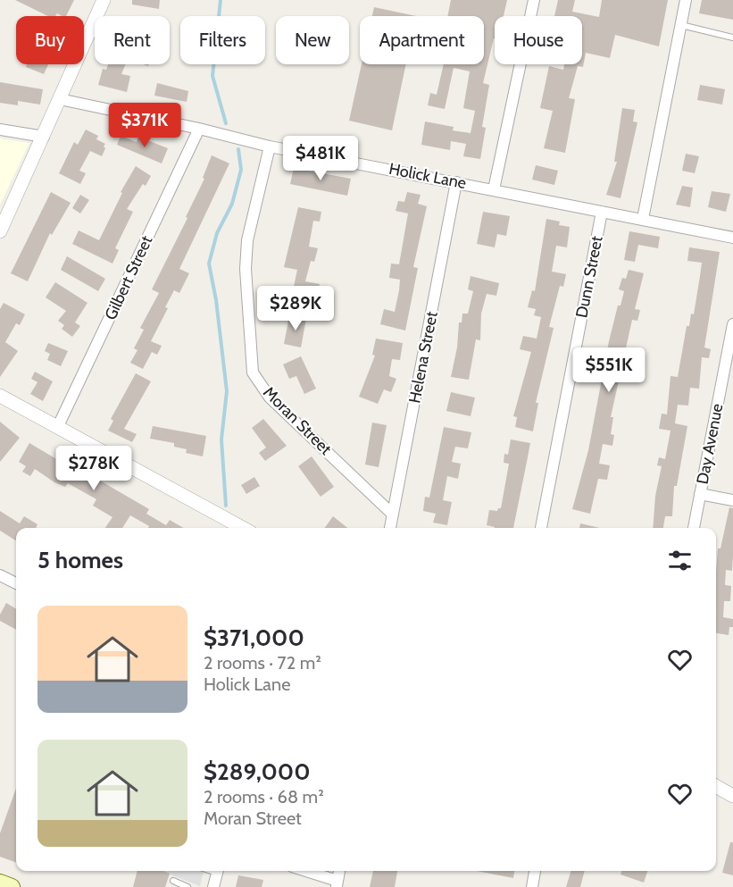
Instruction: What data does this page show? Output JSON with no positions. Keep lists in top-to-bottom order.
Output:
{
  "streets": {
    "street": [
      "Holick Lane",
      "Dunn Street",
      "Gilbert Street",
      "Helena Street",
      "Moran Street",
      "Day Avenue"
    ]
  },
  "crossings": [
    ["Holick Lane", "Dunn Street"],
    ["Holick Lane", "Gilbert Street"],
    ["Holick Lane", "Helena Street"],
    ["Holick Lane", "Moran Street"],
    ["Helena Street", "Moran Street"]
  ],
  "page": {
    "chip": [
      "Buy",
      "Rent",
      "Filters",
      "New",
      "Apartment",
      "House"
    ],
    "price": [
      "$371K",
      "$481K",
      "$289K",
      "$551K",
      "$278K"
    ],
    "heading": "5 homes",
    "list": [
      {
        "name": "$371,000",
        "note": "2 rooms · 72 m² · Holick Lane"
      },
      {
        "name": "$289,000",
        "note": "2 rooms · 68 m² · Moran Street"
      }
    ]
  }
}
